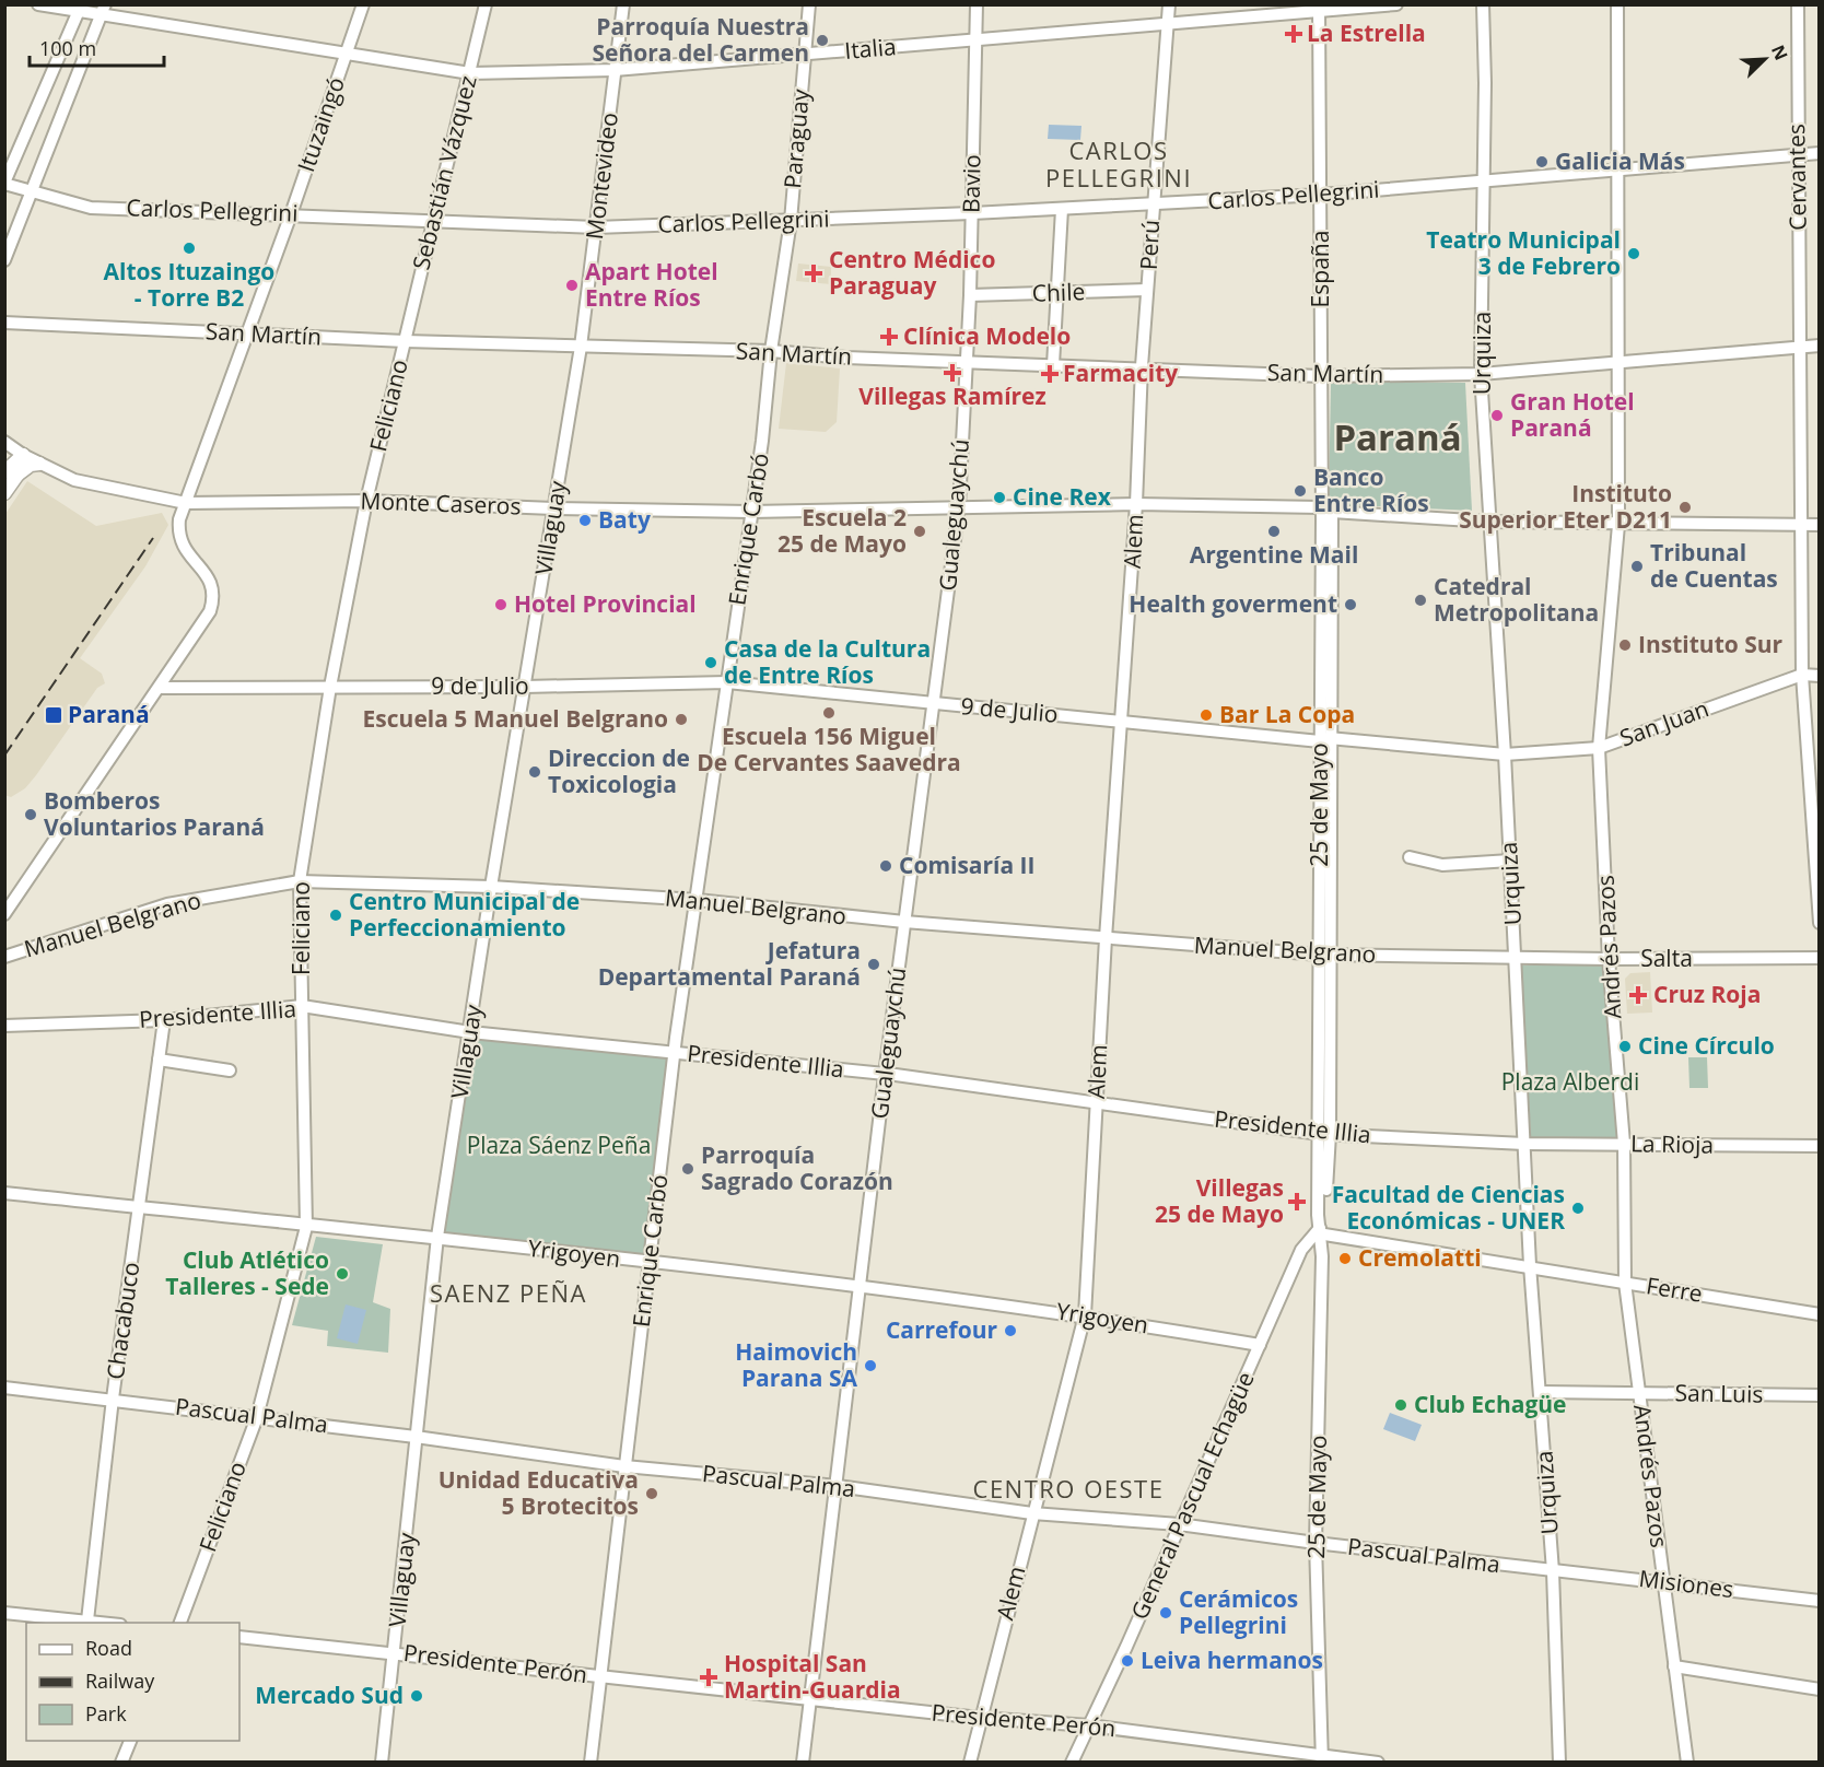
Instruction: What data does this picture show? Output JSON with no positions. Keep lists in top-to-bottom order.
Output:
{
  "streets": {
    "street": [
      "Italia",
      "Ituzaingó",
      "Paraguay",
      "Sebastián Vázquez",
      "Montevideo",
      "Cervantes",
      "Bavio",
      "Carlos Pellegrini",
      "Perú",
      "España",
      "Chile",
      "San Martín",
      "Urquiza",
      "Feliciano",
      "Monte Caseros",
      "Gualeguaychú",
      "Villaguay",
      "Enrique Carbó",
      "Alem",
      "9 de Julio",
      "San Juan",
      "25 de Mayo",
      "Manuel Belgrano",
      "Andrés Pazos",
      "Salta",
      "Presidente Illia",
      "La Rioja",
      "Yrigoyen",
      "Ferre",
      "Chacabuco",
      "San Luis",
      "Pascual Palma",
      "General Pascual Echagüe",
      "Misiones",
      "Presidente Perón"
    ]
  },
  "crossings": [
    ["Italia", "Ituzaingó"],
    ["Italia", "Paraguay"],
    ["Italia", "Sebastián Vázquez"],
    ["Italia", "Montevideo"],
    ["Italia", "Bavio"],
    ["Italia", "Perú"],
    ["Italia", "España"],
    ["Ituzaingó", "Carlos Pellegrini"],
    ["Ituzaingó", "San Martín"],
    ["Ituzaingó", "Monte Caseros"],
    ["Ituzaingó", "9 de Julio"],
    ["Paraguay", "Carlos Pellegrini"],
    ["Paraguay", "San Martín"],
    ["Paraguay", "Enrique Carbó"],
    ["Sebastián Vázquez", "Carlos Pellegrini"],
    ["Sebastián Vázquez", "San Martín"],
    ["Sebastián Vázquez", "Feliciano"],
    ["Montevideo", "Carlos Pellegrini"],
    ["Montevideo", "San Martín"],
    ["Montevideo", "Villaguay"],
    ["Cervantes", "Carlos Pellegrini"],
    ["Cervantes", "San Martín"],
    ["Cervantes", "Monte Caseros"],
    ["Cervantes", "San Juan"],
    ["Bavio", "Carlos Pellegrini"],
    ["Bavio", "Chile"],
    ["Bavio", "San Martín"],
    ["Bavio", "Gualeguaychú"],
    ["Carlos Pellegrini", "Perú"],
    ["Carlos Pellegrini", "España"],
    ["Carlos Pellegrini", "Urquiza"],
    ["Carlos Pellegrini", "Andrés Pazos"],
    ["Perú", "Chile"],
    ["Perú", "San Martín"],
    ["Perú", "Alem"],
    ["España", "San Martín"],
    ["España", "25 de Mayo"],
    ["San Martín", "Urquiza"],
    ["San Martín", "Feliciano"],
    ["San Martín", "Gualeguaychú"],
    ["San Martín", "Villaguay"],
    ["San Martín", "Enrique Carbó"],
    ["San Martín", "Alem"],
    ["San Martín", "25 de Mayo"],
    ["San Martín", "Andrés Pazos"],
    ["Urquiza", "Monte Caseros"],
    ["Urquiza", "9 de Julio"],
    ["Urquiza", "San Juan"],
    ["Urquiza", "Manuel Belgrano"],
    ["Urquiza", "Salta"],
    ["Urquiza", "Presidente Illia"],
    ["Urquiza", "La Rioja"],
    ["Urquiza", "Ferre"],
    ["Urquiza", "San Luis"],
    ["Urquiza", "Pascual Palma"],
    ["Urquiza", "Misiones"],
    ["Feliciano", "Monte Caseros"],
    ["Feliciano", "9 de Julio"],
    ["Feliciano", "Manuel Belgrano"],
    ["Feliciano", "Presidente Illia"],
    ["Feliciano", "Yrigoyen"],
    ["Feliciano", "Pascual Palma"],
    ["Monte Caseros", "Gualeguaychú"],
    ["Monte Caseros", "Villaguay"],
    ["Monte Caseros", "Enrique Carbó"],
    ["Monte Caseros", "Alem"],
    ["Monte Caseros", "25 de Mayo"],
    ["Monte Caseros", "Andrés Pazos"],
    ["Gualeguaychú", "9 de Julio"],
    ["Gualeguaychú", "Manuel Belgrano"],
    ["Gualeguaychú", "Presidente Illia"],
    ["Gualeguaychú", "Yrigoyen"],
    ["Gualeguaychú", "Pascual Palma"],
    ["Gualeguaychú", "Presidente Perón"],
    ["Villaguay", "9 de Julio"],
    ["Villaguay", "Manuel Belgrano"],
    ["Villaguay", "Presidente Illia"],
    ["Villaguay", "Yrigoyen"],
    ["Villaguay", "Pascual Palma"],
    ["Villaguay", "Presidente Perón"],
    ["Enrique Carbó", "9 de Julio"],
    ["Enrique Carbó", "Manuel Belgrano"],
    ["Enrique Carbó", "Presidente Illia"],
    ["Enrique Carbó", "Yrigoyen"],
    ["Enrique Carbó", "Pascual Palma"],
    ["Enrique Carbó", "Presidente Perón"],
    ["Alem", "9 de Julio"],
    ["Alem", "Manuel Belgrano"],
    ["Alem", "Presidente Illia"],
    ["Alem", "Yrigoyen"],
    ["Alem", "Pascual Palma"],
    ["Alem", "Presidente Perón"],
    ["9 de Julio", "San Juan"],
    ["9 de Julio", "25 de Mayo"],
    ["San Juan", "Andrés Pazos"],
    ["25 de Mayo", "Manuel Belgrano"],
    ["25 de Mayo", "Presidente Illia"],
    ["25 de Mayo", "Pascual Palma"],
    ["25 de Mayo", "General Pascual Echagüe"],
    ["25 de Mayo", "Presidente Perón"],
    ["Manuel Belgrano", "Salta"],
    ["Andrés Pazos", "Salta"],
    ["Andrés Pazos", "La Rioja"],
    ["Andrés Pazos", "Ferre"],
    ["Andrés Pazos", "San Luis"],
    ["Andrés Pazos", "Misiones"],
    ["Presidente Illia", "La Rioja"],
    ["Presidente Illia", "Chacabuco"],
    ["Yrigoyen", "Chacabuco"],
    ["Yrigoyen", "General Pascual Echagüe"],
    ["Chacabuco", "Pascual Palma"],
    ["Pascual Palma", "General Pascual Echagüe"],
    ["Pascual Palma", "Misiones"],
    ["General Pascual Echagüe", "Presidente Perón"]
  ],
  "districts": [
    "CARLOS PELLEGRINI",
    "Paraná",
    "SAENZ PEÑA",
    "CENTRO OESTE"
  ],
  "parks": ["Plaza Alberdi", "Plaza Sáenz Peña"],
  "places": {
    "health": [
      "La Estrella",
      "Centro Médico Paraguay",
      "Clínica Modelo",
      "Villegas Ramírez",
      "Farmacity",
      "Cruz Roja",
      "Villegas 25 de Mayo",
      "Hospital San Martin-Guardia"
    ],
    "other": [
      "Parroquía Nuestra Señora del Carmen",
      "Galicia Más",
      "Altos Ituzaingo - Torre B2",
      "Teatro Municipal 3 de Febrero",
      "Apart Hotel Entre Ríos",
      "Gran Hotel Paraná",
      "Banco Entre Ríos",
      "Cine Rex",
      "Instituto Superior Eter D211",
      "Baty",
      "Escuela 2 25 de Mayo",
      "Argentine Mail",
      "Tribunal de Cuentas",
      "Catedral Metropolitana",
      "Hotel Provincial",
      "Health goverment",
      "Instituto Sur",
      "Casa de la Cultura de Entre Ríos",
      "Escuela 156 Miguel De Cervantes Saavedra",
      "Bar La Copa",
      "Escuela 5 Manuel Belgrano",
      "Direccion de Toxicologia",
      "Bomberos Voluntarios Paraná",
      "Comisaría II",
      "Centro Municipal de Perfeccionamiento",
      "Jefatura Departamental Paraná",
      "Cine Círculo",
      "Parroquía Sagrado Corazón",
      "Facultad de Ciencias Económicas - UNER",
      "Cremolatti",
      "Club Atlético Talleres - Sede",
      "Carrefour",
      "Haimovich Parana SA",
      "Club Echagüe",
      "Unidad Educativa 5 Brotecitos",
      "Cerámicos Pellegrini",
      "Leiva hermanos",
      "Mercado Sud"
    ],
    "transit": ["Paraná"]
  },
  "legend": ["Road", "Railway", "Park"],
  "scale_bar": "100 m",
  "north": "top right"
}
